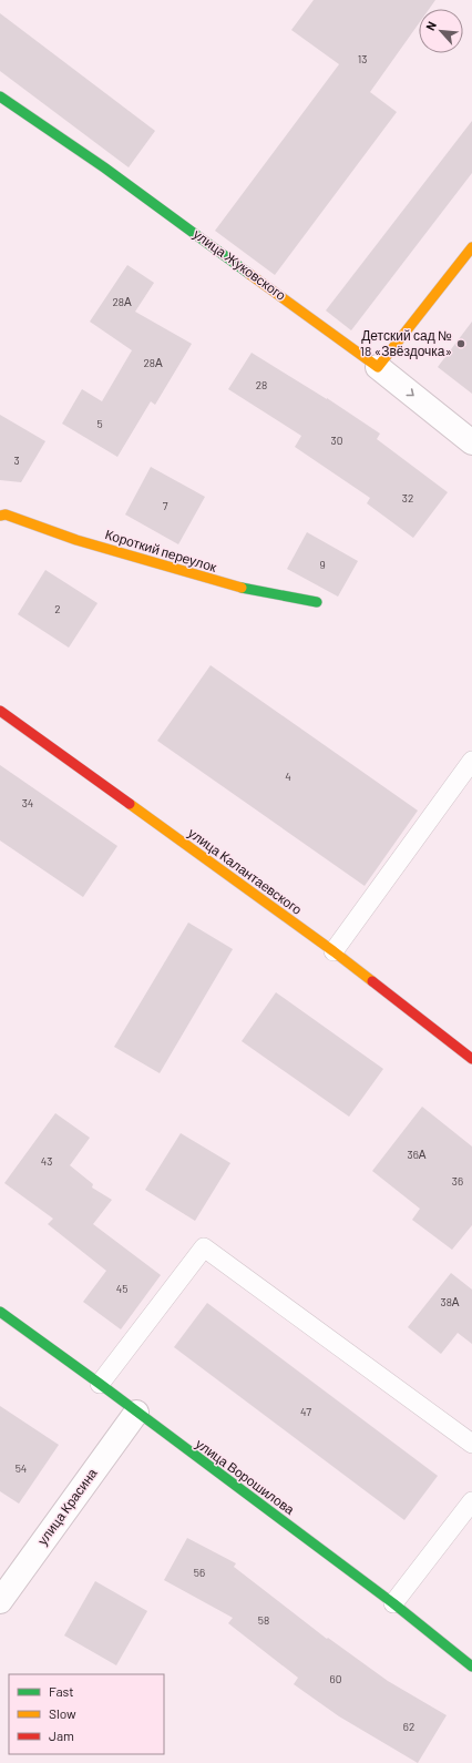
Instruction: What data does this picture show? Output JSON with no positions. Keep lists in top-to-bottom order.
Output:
{
  "streets": {
    "street": [
      "улица Жуковского",
      "Короткий переулок",
      "улица Калантаевского",
      "улица Ворошилова",
      "улица Красина"
    ]
  },
  "crossings": [
    ["улица Ворошилова", "улица Красина"]
  ],
  "places": ["Детский сад № 18 «Звёздочка»"],
  "house_numbers": [
    "13",
    "28А",
    "28А",
    "28",
    "5",
    "30",
    "3",
    "32",
    "7",
    "9",
    "2",
    "4",
    "34",
    "36А",
    "43",
    "36",
    "45",
    "38А",
    "47",
    "54",
    "56",
    "58",
    "60",
    "62"
  ],
  "legend": ["Fast", "Slow", "Jam"],
  "north": "top left"
}
